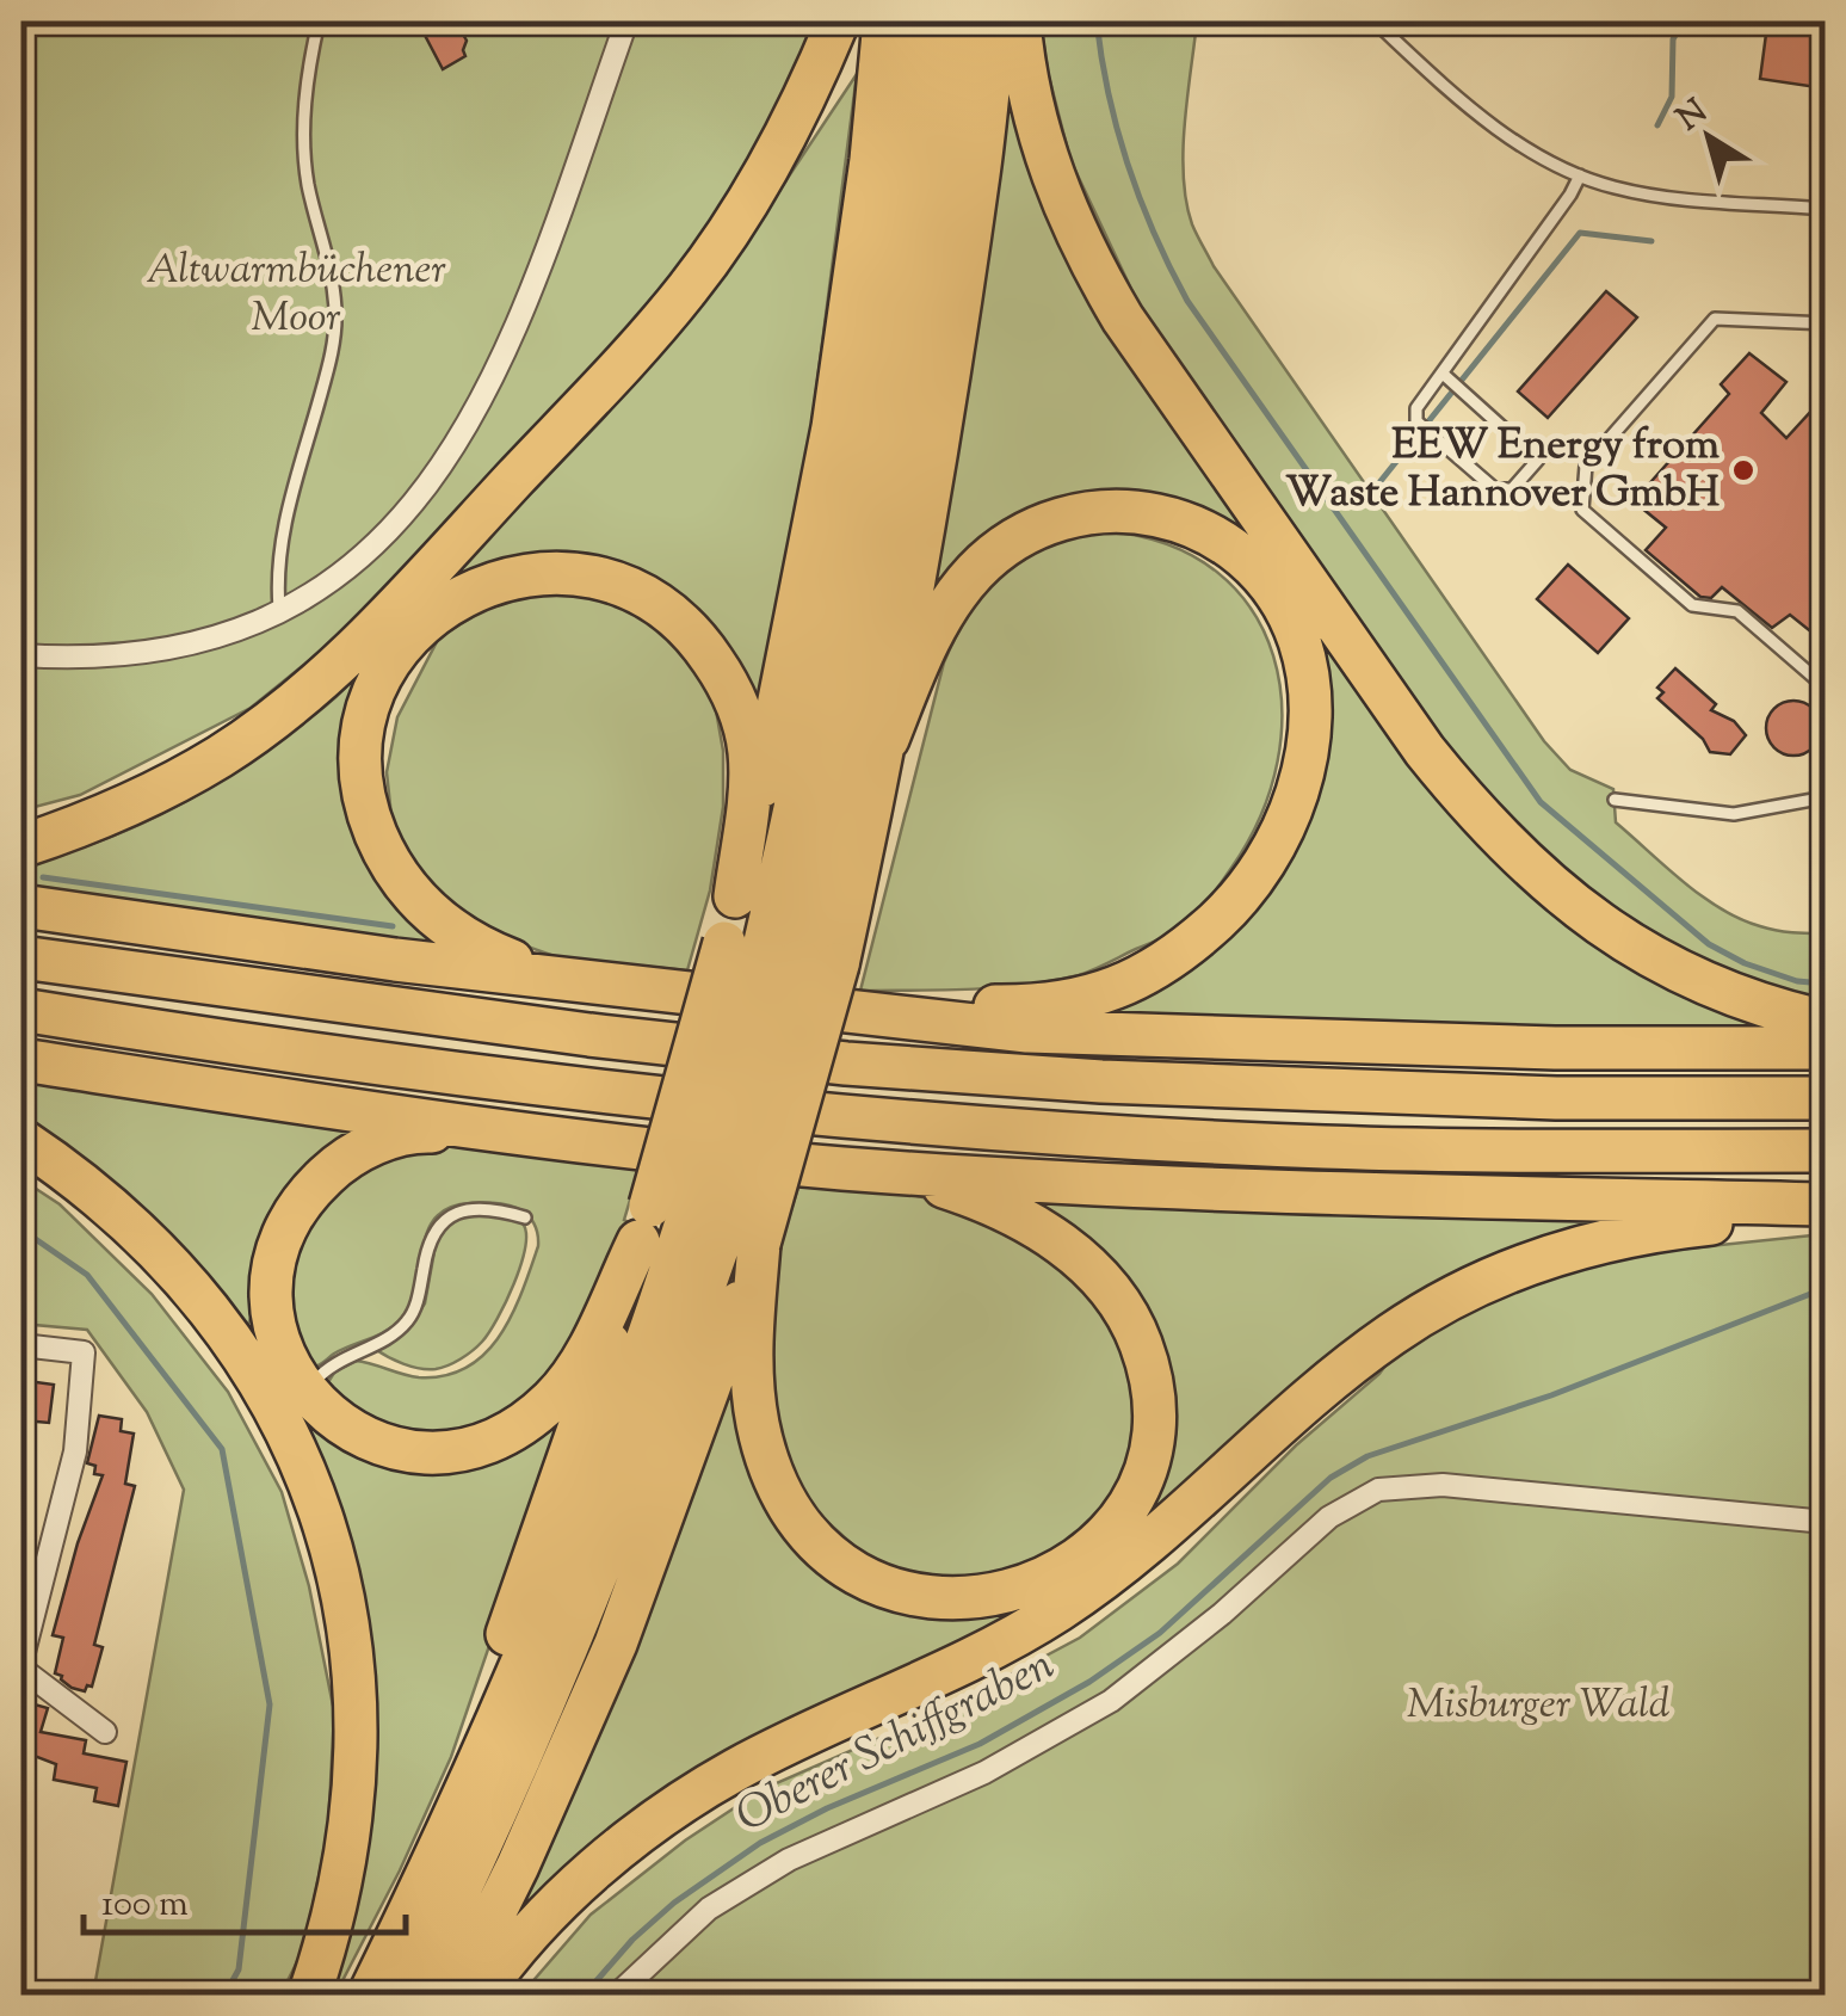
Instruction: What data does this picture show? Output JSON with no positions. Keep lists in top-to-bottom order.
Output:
{
  "water": ["Oberer Schiffgraben"],
  "parks": ["Altwarmbüchener Moor", "Misburger Wald"],
  "places": ["EEW Energy from Waste Hannover GmbH"],
  "scale_bar": "100 m",
  "north": "top left"
}
